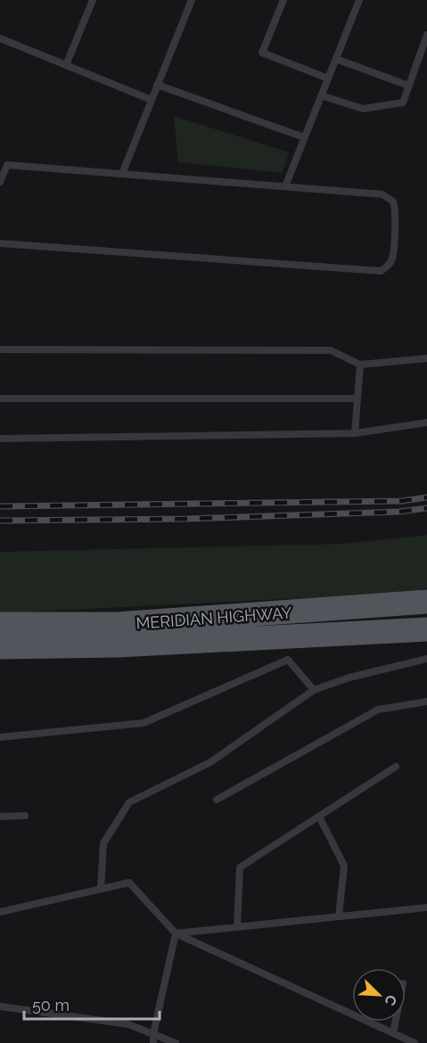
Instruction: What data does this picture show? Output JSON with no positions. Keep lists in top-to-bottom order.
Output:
{
  "streets": {
    "main road": ["MERIDIAN HIGHWAY"]
  },
  "scale_bar": "50 m",
  "north": "bottom right"
}
